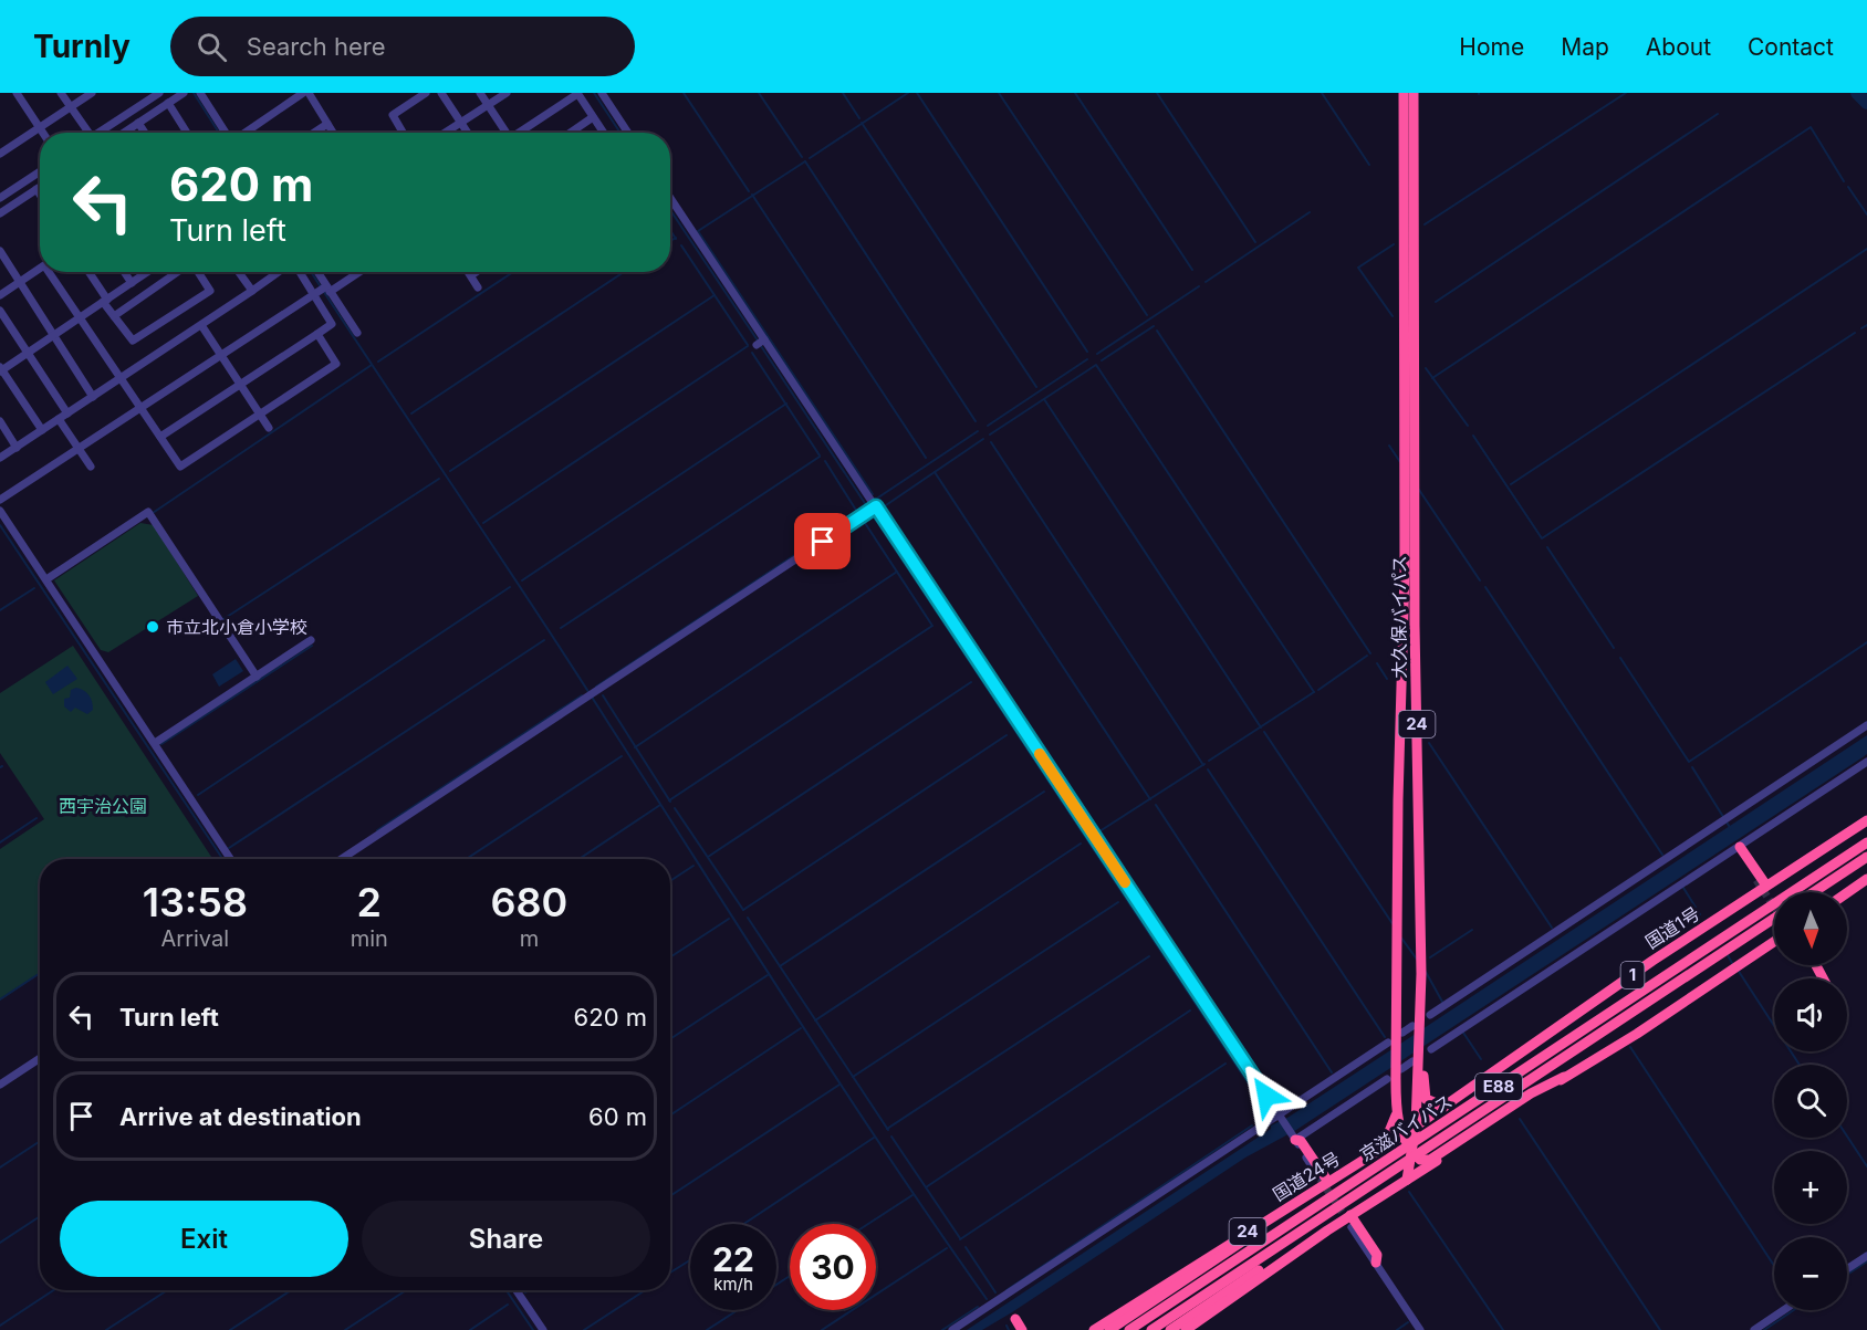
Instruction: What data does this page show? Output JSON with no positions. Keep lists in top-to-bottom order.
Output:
{
  "streets": {
    "highway": [
      "大久保バイパス",
      "24",
      "国道1号",
      "1",
      "E88",
      "京滋バイパス",
      "国道24号"
    ]
  },
  "crossings": [
    ["大久保バイパス", "24"],
    ["大久保バイパス", "国道1号"],
    ["大久保バイパス", "国道24号"],
    ["国道1号", "国道24号"]
  ],
  "parks": ["西宇治公園"],
  "places": ["市立北小倉小学校"],
  "north": "bottom",
  "page": {
    "header": "Turnly",
    "search": "Search here",
    "nav": [
      "Home",
      "Map",
      "About",
      "Contact"
    ],
    "turn": ["620 m", "Turn left"],
    "eta": [
      "13:58",
      "Arrival",
      "2",
      "min",
      "680",
      "m"
    ],
    "map_buttons": ["+", "−"],
    "list": [
      {
        "name": "Turn left",
        "value": "620 m"
      },
      {
        "name": "Arrive at destination",
        "value": "60 m"
      }
    ],
    "buttons": ["Exit", "Share"],
    "speed": "22 km/h",
    "limit": "30"
  }
}
